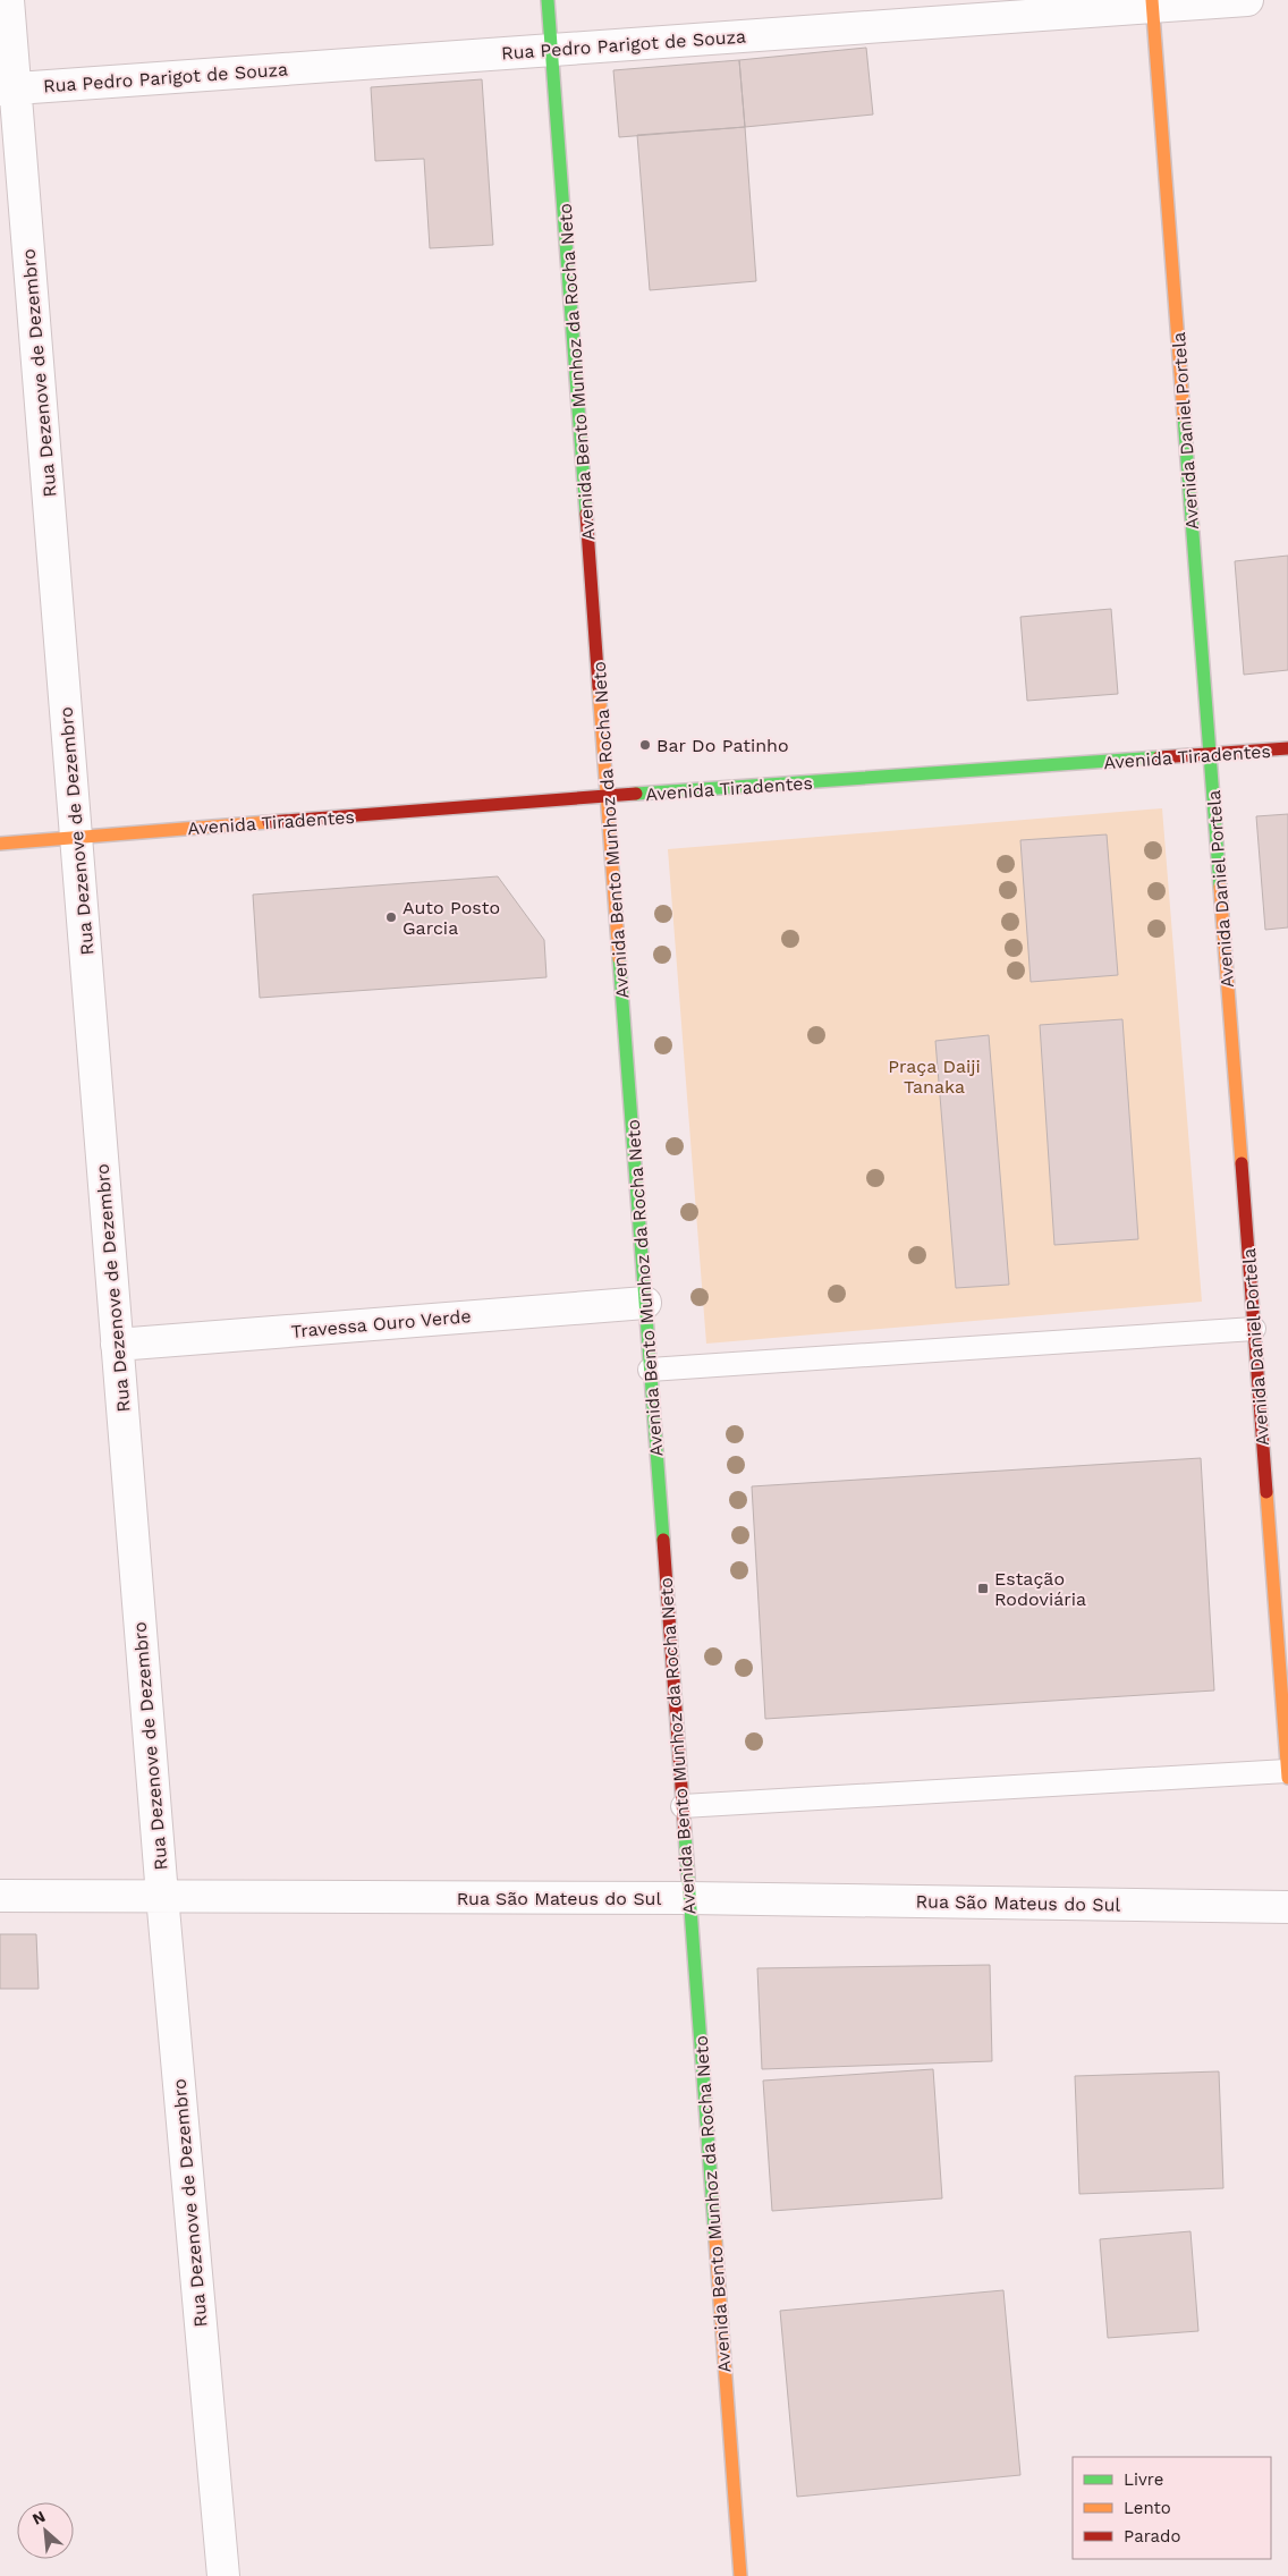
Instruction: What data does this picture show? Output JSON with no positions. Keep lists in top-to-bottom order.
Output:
{
  "streets": {
    "main road": ["Avenida Bento Munhoz da Rocha Neto", "Avenida Daniel Portela", "Avenida Tiradentes"],
    "street": [
      "Rua Pedro Parigot de Souza",
      "Rua Dezenove de Dezembro",
      "Travessa Ouro Verde",
      "Rua São Mateus do Sul"
    ]
  },
  "crossings": [
    ["Rua Pedro Parigot de Souza", "Avenida Bento Munhoz da Rocha Neto"],
    ["Rua Pedro Parigot de Souza", "Rua Dezenove de Dezembro"],
    ["Rua Pedro Parigot de Souza", "Avenida Daniel Portela"],
    ["Avenida Bento Munhoz da Rocha Neto", "Avenida Tiradentes"],
    ["Avenida Bento Munhoz da Rocha Neto", "Travessa Ouro Verde"],
    ["Avenida Bento Munhoz da Rocha Neto", "Rua São Mateus do Sul"],
    ["Rua Dezenove de Dezembro", "Avenida Tiradentes"],
    ["Rua Dezenove de Dezembro", "Travessa Ouro Verde"],
    ["Rua Dezenove de Dezembro", "Rua São Mateus do Sul"],
    ["Avenida Daniel Portela", "Avenida Tiradentes"]
  ],
  "parks": ["Praça Daiji Tanaka"],
  "places": {
    "other": ["Bar Do Patinho", "Auto Posto Garcia"],
    "transit": ["Estação Rodoviária"]
  },
  "legend": ["Livre", "Lento", "Parado"],
  "north": "top left"
}
